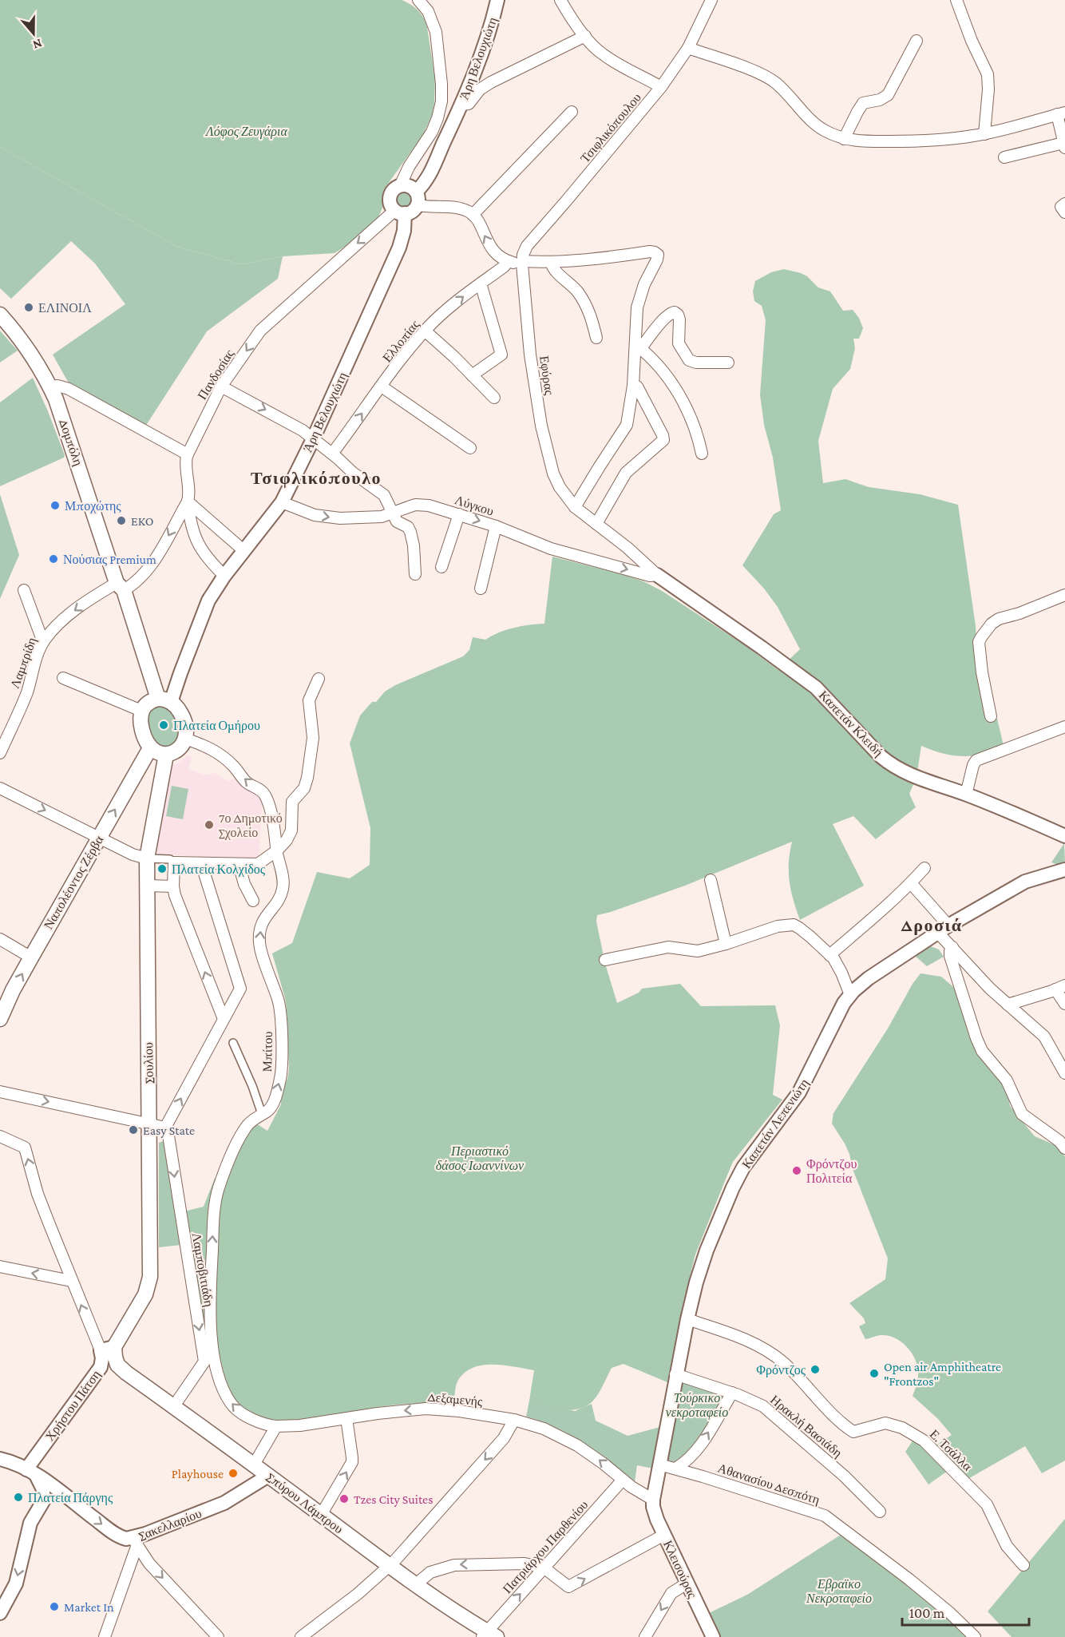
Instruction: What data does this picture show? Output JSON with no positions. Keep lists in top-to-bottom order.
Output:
{
  "streets": {
    "main road": [
      "Δομπόλη",
      "Ναπολέοντος Ζέρβα",
      "Σουλίου",
      "Σπύρου Λάμπρου"
    ],
    "street": [
      "Άρη Βελουχιώτη",
      "Τσιφλικόπουλου",
      "Ελλοπίας",
      "Πανδοσίας",
      "Εφύρας",
      "Λύγκου",
      "Λαμπρίδη",
      "Καπετάν Κλειδή",
      "Μπίτου",
      "Καπετάν Λεπενιώτη",
      "Λαμποβιτιάδη",
      "Δεξαμενής",
      "Χρήστου Πάτση",
      "Ηρακλή Βασιάδη",
      "Ε. Τσάλλα",
      "Αθανασίου Δεσπότη",
      "Σακελλαρίου",
      "Πατριάρχου Παρθενίου",
      "Κλεισούρας"
    ]
  },
  "crossings": [
    ["Άρη Βελουχιώτη", "Πανδοσίας"],
    ["Άρη Βελουχιώτη", "Δομπόλη"],
    ["Άρη Βελουχιώτη", "Λύγκου"],
    ["Άρη Βελουχιώτη", "Ναπολέοντος Ζέρβα"],
    ["Άρη Βελουχιώτη", "Μπίτου"],
    ["Άρη Βελουχιώτη", "Σουλίου"],
    ["Τσιφλικόπουλου", "Εφύρας"],
    ["Εφύρας", "Λύγκου"],
    ["Εφύρας", "Καπετάν Κλειδή"],
    ["Δομπόλη", "Λαμπρίδη"],
    ["Δομπόλη", "Ναπολέοντος Ζέρβα"],
    ["Δομπόλη", "Μπίτου"],
    ["Δομπόλη", "Σουλίου"],
    ["Λύγκου", "Καπετάν Κλειδή"],
    ["Ναπολέοντος Ζέρβα", "Μπίτου"],
    ["Ναπολέοντος Ζέρβα", "Σουλίου"],
    ["Μπίτου", "Σουλίου"],
    ["Μπίτου", "Δεξαμενής"],
    ["Σουλίου", "Χρήστου Πάτση"],
    ["Καπετάν Λεπενιώτη", "Δεξαμενής"],
    ["Καπετάν Λεπενιώτη", "Ηρακλή Βασιάδη"],
    ["Καπετάν Λεπενιώτη", "Ε. Τσάλλα"],
    ["Καπετάν Λεπενιώτη", "Αθανασίου Δεσπότη"],
    ["Καπετάν Λεπενιώτη", "Κλεισούρας"],
    ["Λαμποβιτιάδη", "Σπύρου Λάμπρου"],
    ["Δεξαμενής", "Πατριάρχου Παρθενίου"],
    ["Δεξαμενής", "Κλεισούρας"],
    ["Χρήστου Πάτση", "Σακελλαρίου"],
    ["Σπύρου Λάμπρου", "Σακελλαρίου"],
    ["Σπύρου Λάμπρου", "Πατριάρχου Παρθενίου"]
  ],
  "one_way": [
    "Ελλοπίας",
    "Πανδοσίας",
    "Λύγκου",
    "Λαμπρίδη",
    "Ναπολέοντος Ζέρβα",
    "Λαμποβιτιάδη",
    "Δεξαμενής",
    "Σακελλαρίου",
    "Πατριάρχου Παρθενίου"
  ],
  "districts": ["Τσιφλικόπουλο", "Δροσιά"],
  "parks": [
    "Λόφος Ζευγάρια",
    "Περιαστικό δάσος Ιωαννίνων",
    "Τούρκικο νεκροταφείο",
    "Εβραϊκο Νεκροταφείο"
  ],
  "places": [
    "ΕΛΙΝΟΙΛ",
    "Μποχώτης",
    "EKO",
    "Νούσιας Premium",
    "Πλατεία Ομήρου",
    "7ο Δημοτικό Σχολείο",
    "Πλατεία Κολχίδος",
    "Easy State",
    "Φρόντζου Πολιτεία",
    "Φρόντζος",
    "Open air Amphitheatre \"Frontzos\"",
    "Playhouse",
    "Πλατεία Πάργης",
    "Tzes City Suites",
    "Market In"
  ],
  "scale_bar": "100 m",
  "north": "bottom"
}
